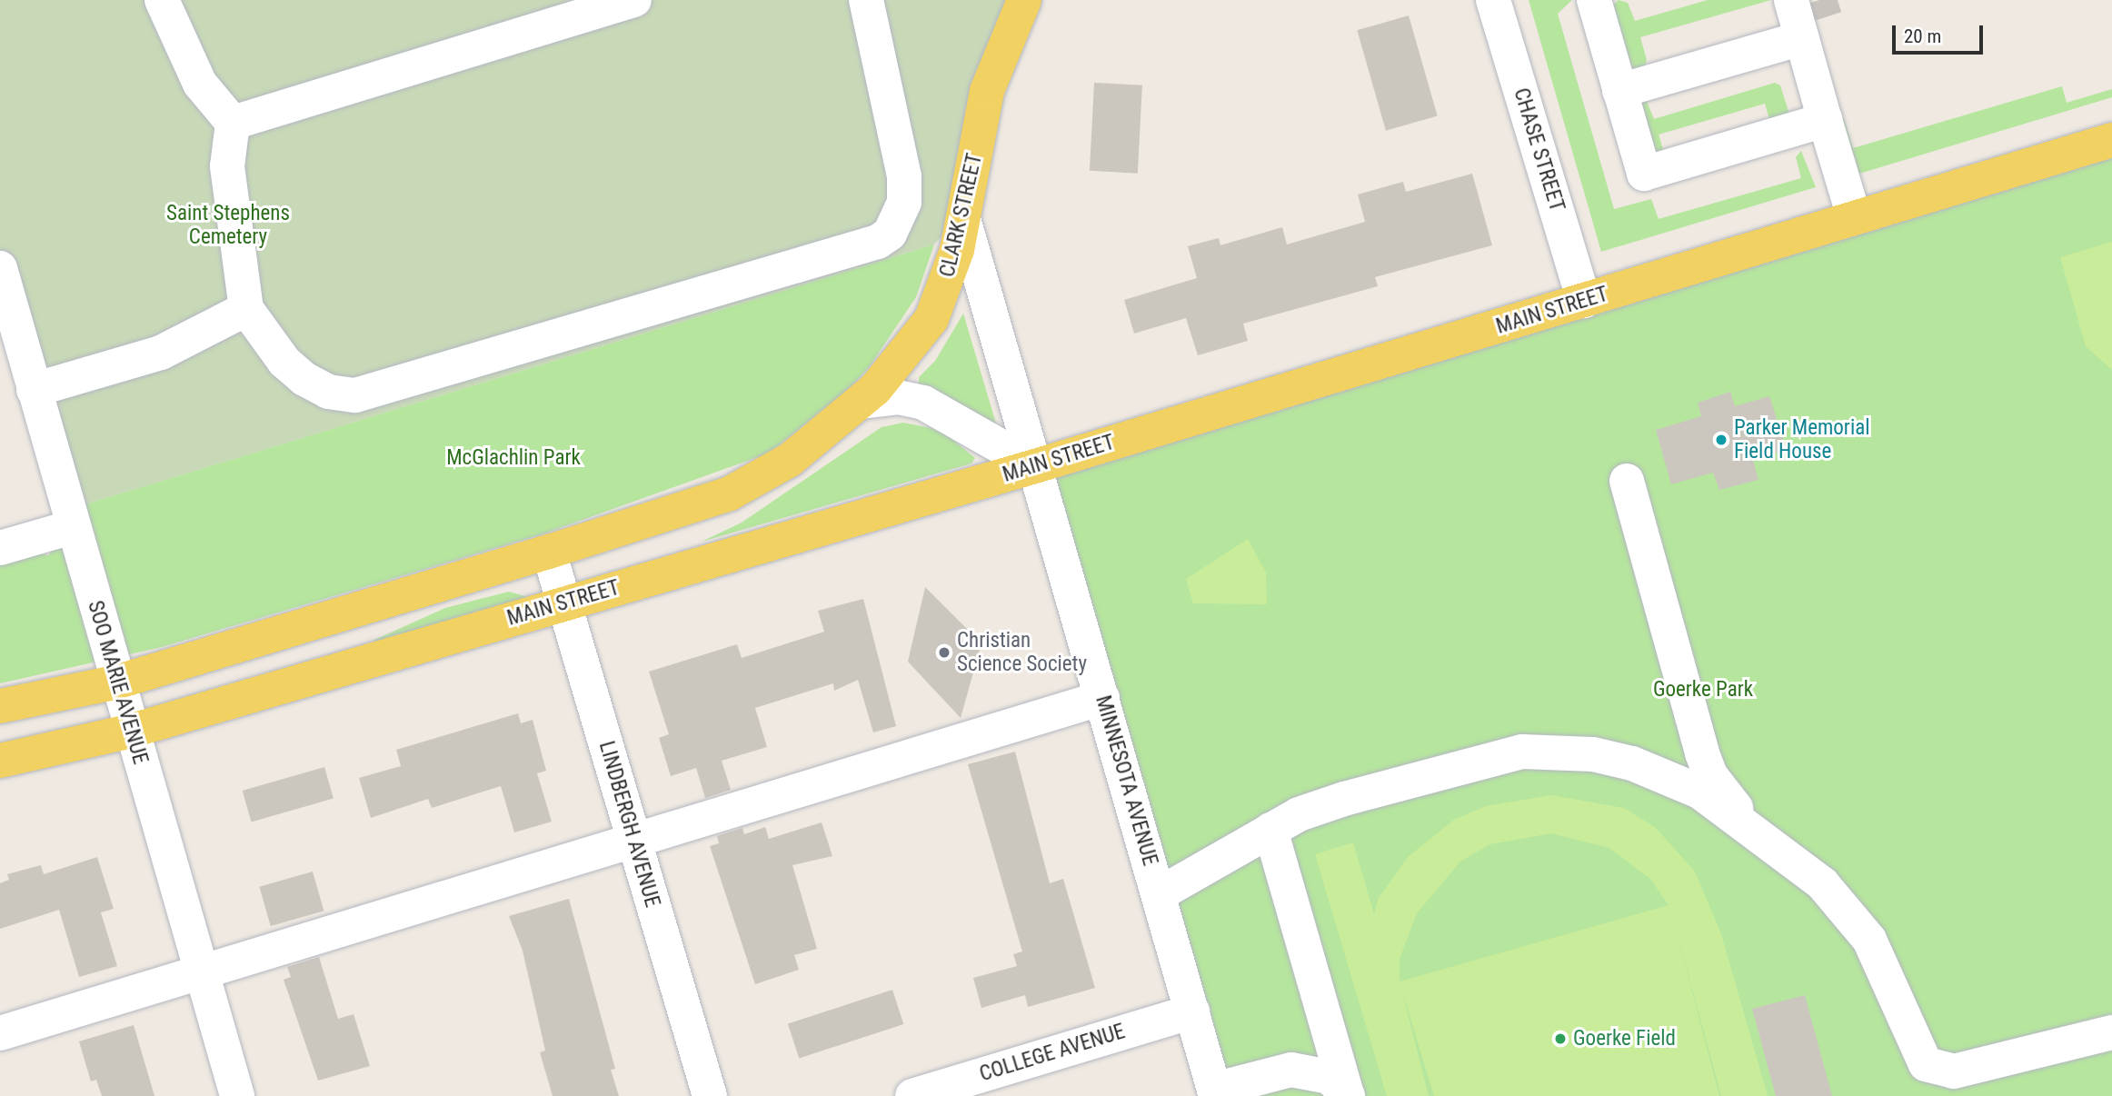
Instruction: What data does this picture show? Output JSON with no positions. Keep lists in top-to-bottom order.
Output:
{
  "streets": {
    "main road": ["CLARK STREET", "MAIN STREET"],
    "street": [
      "CHASE STREET",
      "SOO MARIE AVENUE",
      "MINNESOTA AVENUE",
      "LINDBERGH AVENUE",
      "COLLEGE AVENUE"
    ]
  },
  "crossings": [
    ["CHASE STREET", "MAIN STREET"],
    ["CLARK STREET", "SOO MARIE AVENUE"],
    ["CLARK STREET", "MINNESOTA AVENUE"],
    ["CLARK STREET", "LINDBERGH AVENUE"],
    ["MAIN STREET", "SOO MARIE AVENUE"],
    ["MAIN STREET", "MINNESOTA AVENUE"],
    ["MAIN STREET", "LINDBERGH AVENUE"],
    ["MINNESOTA AVENUE", "COLLEGE AVENUE"]
  ],
  "parks": ["Saint Stephens Cemetery", "McGlachlin Park", "Goerke Park"],
  "places": ["Parker Memorial Field House", "Christian Science Society", "Goerke Field"],
  "scale_bar": "20 m"
}
